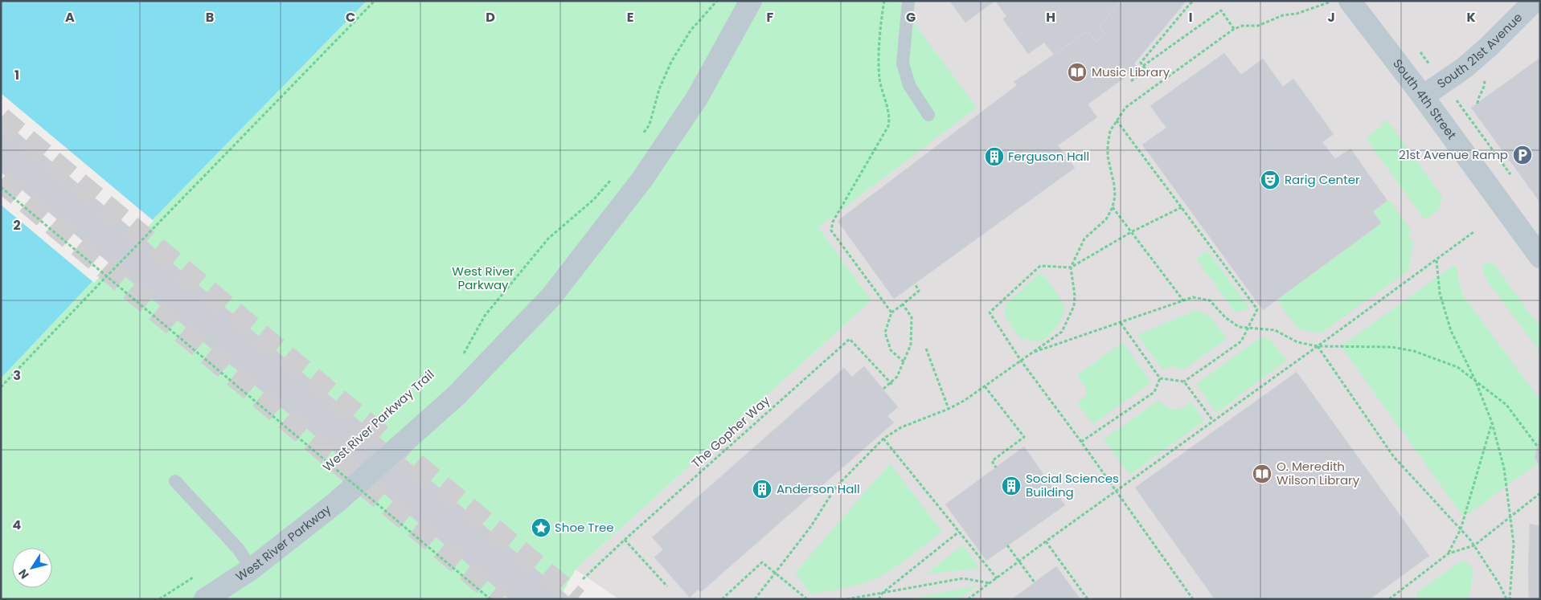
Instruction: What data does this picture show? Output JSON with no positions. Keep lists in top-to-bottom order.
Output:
{
  "streets": {
    "street": ["South 21st Avenue", "South 4th Street", "West River Parkway"],
    "path": ["West River Parkway Trail", "The Gopher Way"]
  },
  "crossings": [
    ["South 21st Avenue", "South 4th Street"]
  ],
  "parks": ["West River Parkway"],
  "places": {
    "library": ["Music Library", "O. Meredith Wilson Library"],
    "parking": ["21st Avenue Ramp"],
    "building": ["Ferguson Hall", "Social Sciences Building", "Anderson Hall"],
    "theatre": ["Rarig Center"],
    "place": ["Shoe Tree"]
  },
  "north": "bottom left",
  "grid": {
    "columns": [
      "A",
      "B",
      "C",
      "D",
      "E",
      "F",
      "G",
      "H",
      "I",
      "J",
      "K"
    ],
    "rows": [
      "1",
      "2",
      "3",
      "4"
    ]
  }
}
